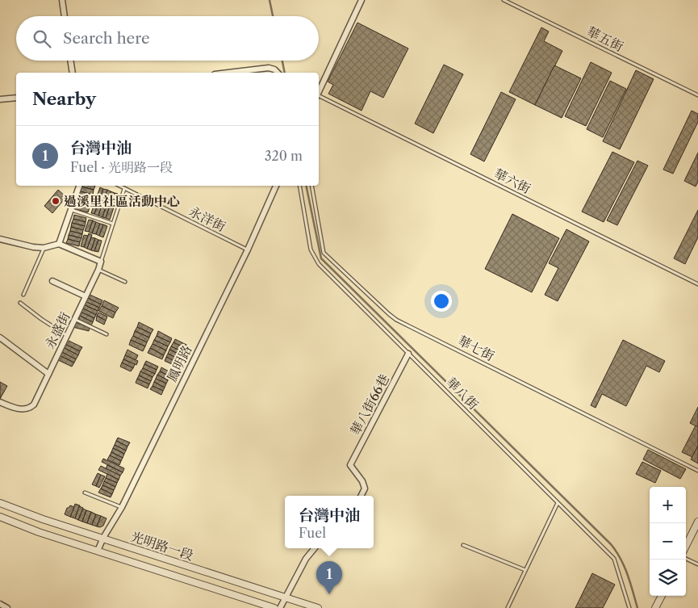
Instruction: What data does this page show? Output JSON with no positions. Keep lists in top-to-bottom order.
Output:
{
  "streets": {
    "street": [
      "永盛街",
      "鳳明路",
      "華八街66巷",
      "光明路一段"
    ],
    "lane": [
      "華五街",
      "華六街",
      "永洋街",
      "華七街",
      "華八街"
    ]
  },
  "crossings": [
    ["永洋街", "鳳明路"],
    ["鳳明路", "光明路一段"],
    ["華八街", "華八街66巷"]
  ],
  "places": ["過溪里社區活動中心"],
  "page": {
    "search": "Search here",
    "heading": "Nearby",
    "list": [
      {
        "mark": "1",
        "name": "台灣中油",
        "note": "Fuel · 光明路一段",
        "value": "320 m"
      }
    ],
    "map_buttons": ["+", "−"],
    "popup": ["台灣中油", "Fuel"],
    "pins": "1"
  }
}
